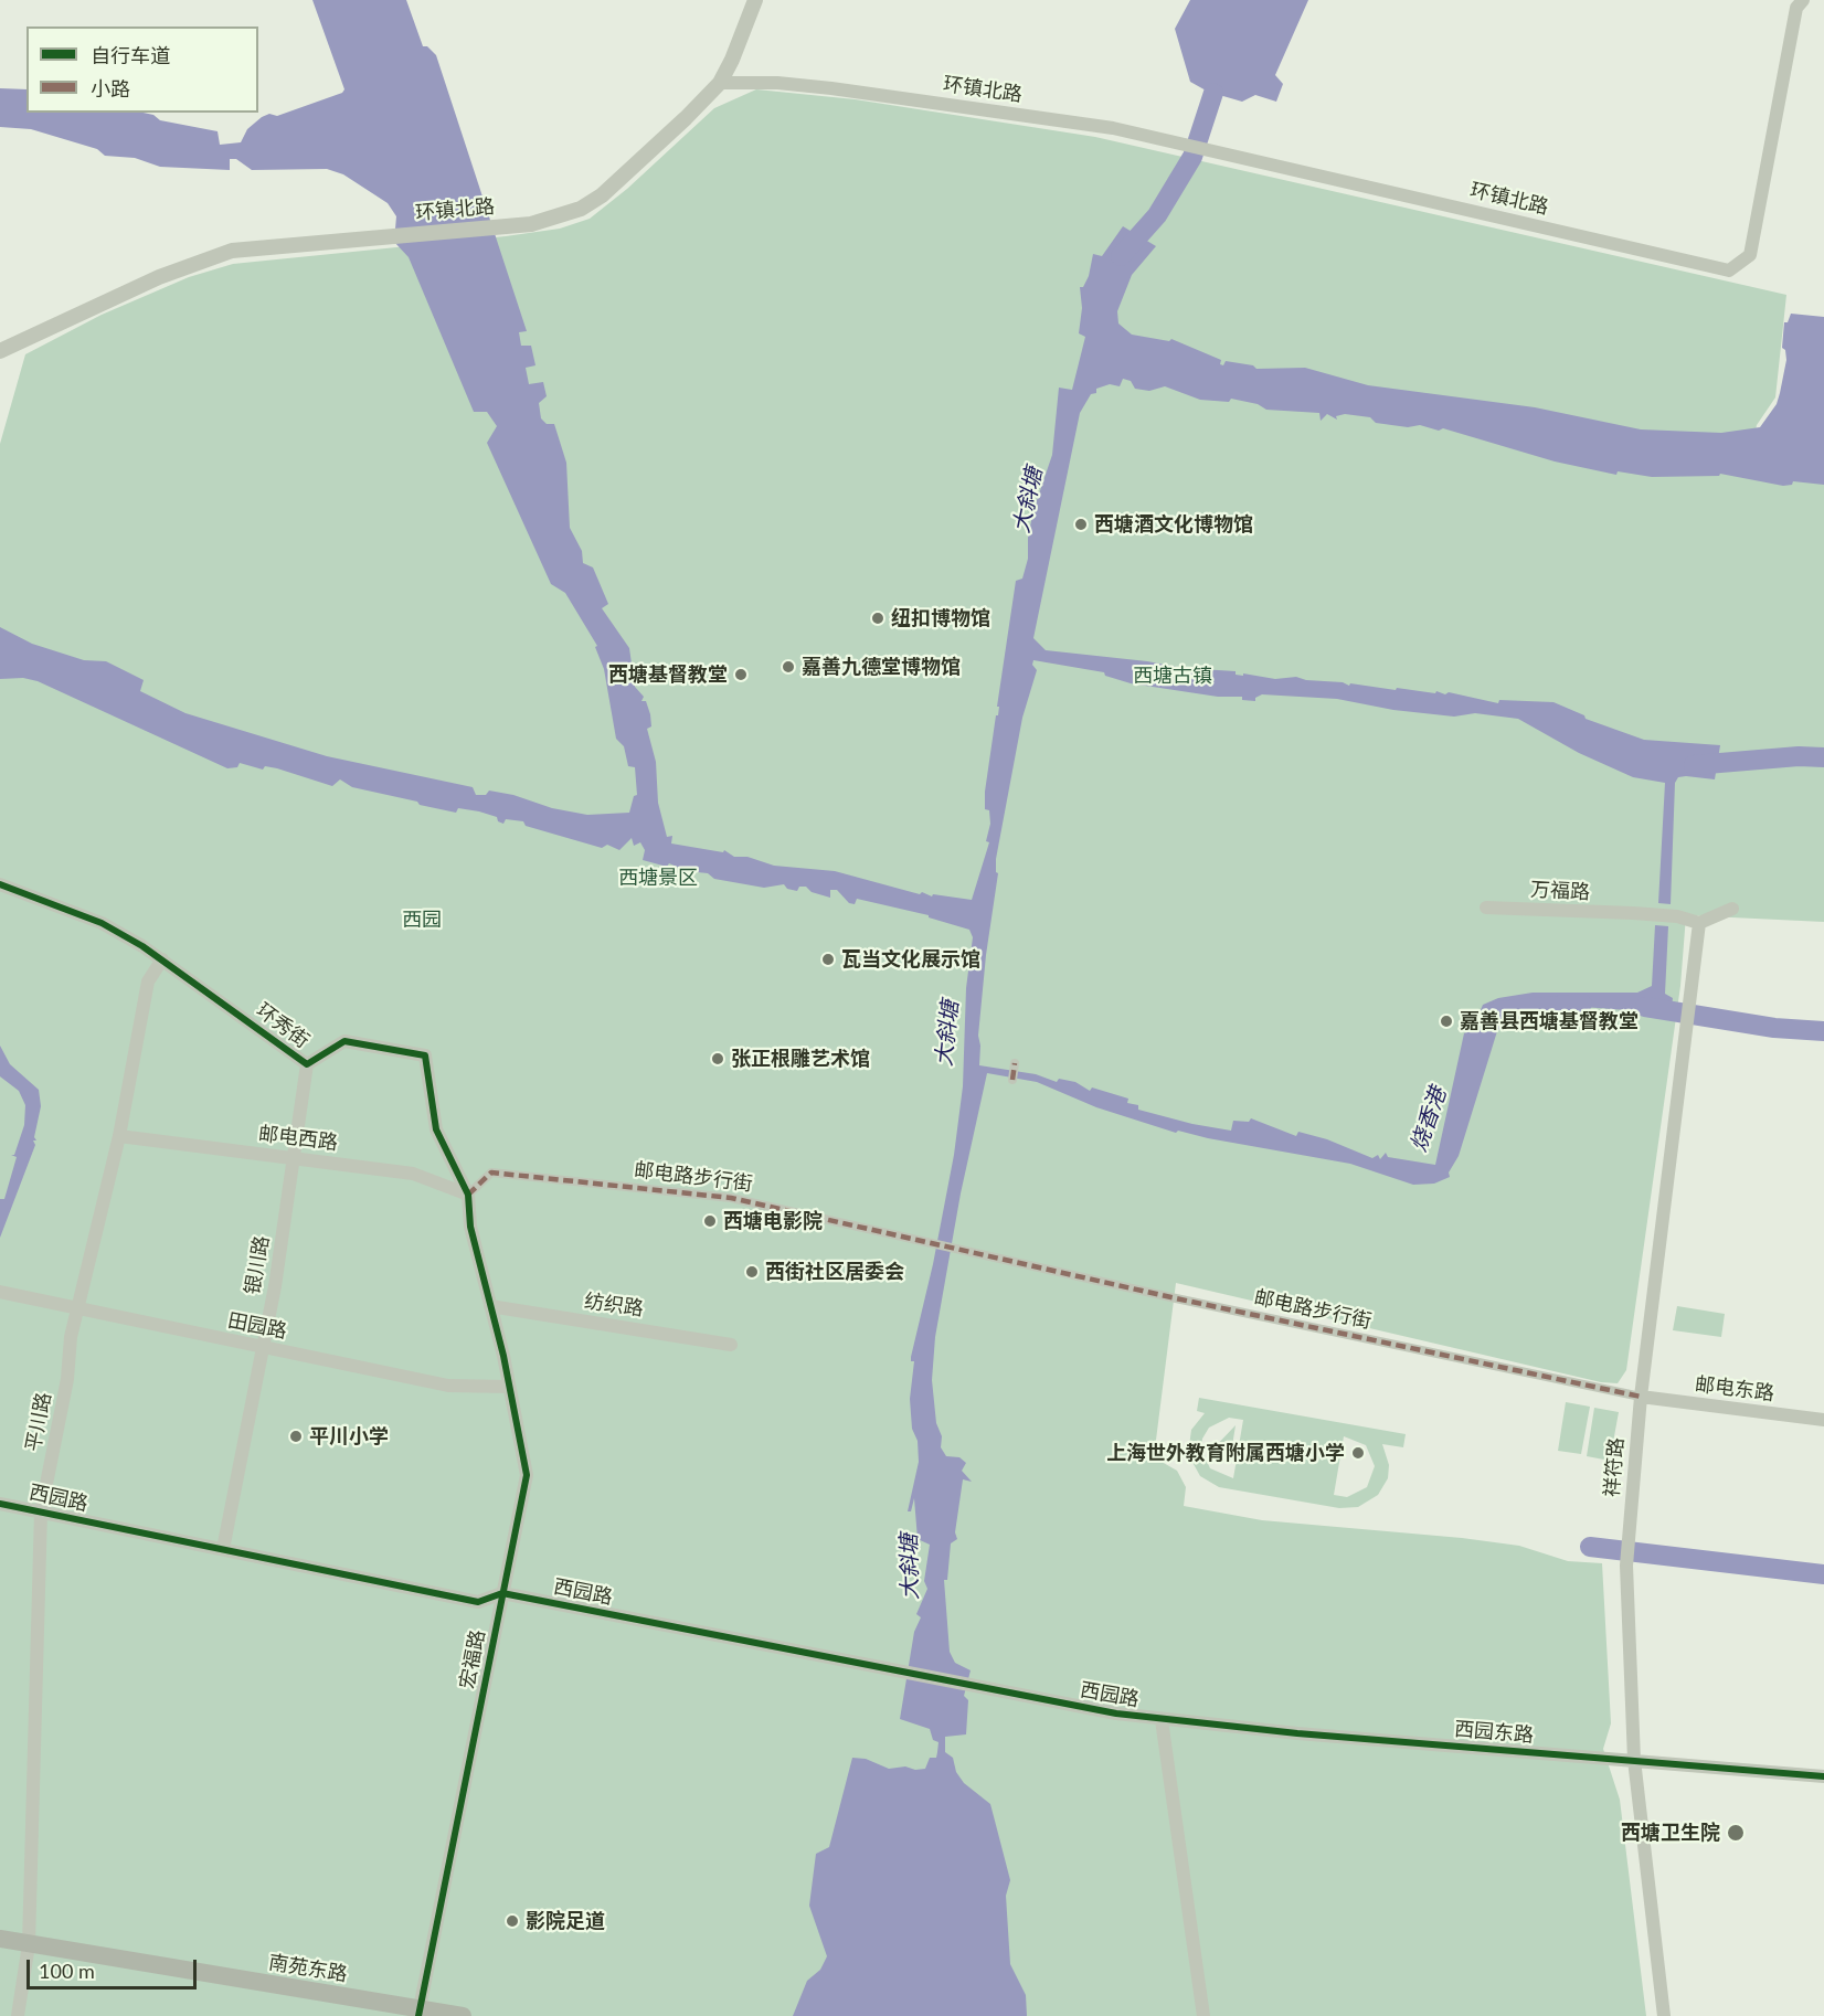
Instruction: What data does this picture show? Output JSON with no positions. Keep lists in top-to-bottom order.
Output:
{
  "streets": {
    "main road": ["南苑东路"],
    "street": [
      "环镇北路",
      "万福路",
      "环秀街",
      "邮电西路",
      "邮电路步行街",
      "银川路",
      "纺织路",
      "田园路",
      "邮电东路",
      "平川路",
      "祥符路",
      "西园路",
      "宏福路",
      "西园东路"
    ]
  },
  "crossings": [
    ["万福路", "祥符路"],
    ["环秀街", "邮电西路"],
    ["环秀街", "邮电路步行街"],
    ["环秀街", "银川路"],
    ["环秀街", "平川路"],
    ["环秀街", "宏福路"],
    ["邮电西路", "邮电路步行街"],
    ["邮电西路", "银川路"],
    ["邮电西路", "平川路"],
    ["邮电西路", "宏福路"],
    ["邮电路步行街", "邮电东路"],
    ["邮电路步行街", "祥符路"],
    ["邮电路步行街", "宏福路"],
    ["银川路", "田园路"],
    ["银川路", "西园路"],
    ["纺织路", "宏福路"],
    ["田园路", "平川路"],
    ["田园路", "宏福路"],
    ["邮电东路", "祥符路"],
    ["平川路", "西园路"],
    ["平川路", "南苑东路"],
    ["祥符路", "西园东路"],
    ["西园路", "宏福路"],
    ["西园路", "西园东路"],
    ["宏福路", "南苑东路"]
  ],
  "water": ["大斜塘", "烧香港"],
  "parks": ["西塘古镇", "西塘景区", "西园"],
  "places": [
    "西塘酒文化博物馆",
    "纽扣博物馆",
    "嘉善九德堂博物馆",
    "西塘基督教堂",
    "瓦当文化展示馆",
    "嘉善县西塘基督教堂",
    "张正根雕艺术馆",
    "西塘电影院",
    "西街社区居委会",
    "平川小学",
    "上海世外教育附属西塘小学",
    "西塘卫生院",
    "影院足道"
  ],
  "legend": ["自行车道", "小路"],
  "scale_bar": "100 m"
}
